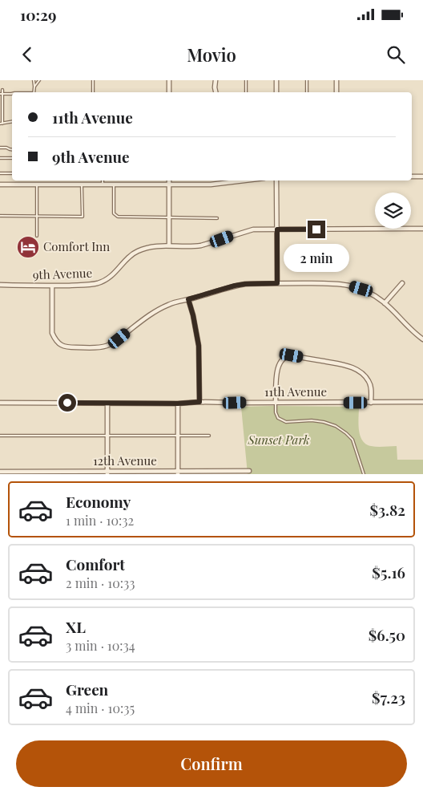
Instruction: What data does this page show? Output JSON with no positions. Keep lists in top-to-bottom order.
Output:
{
  "streets": {
    "street": ["9th Avenue", "11th Avenue", "12th Avenue"]
  },
  "parks": ["Sunset Park"],
  "places": {
    "hotel": ["Comfort Inn"]
  },
  "page": {
    "status": "10:29",
    "header": "Movio",
    "banner": ["11th Avenue", "9th Avenue"],
    "bubble": "2 min",
    "list": [
      {
        "name": "Economy",
        "note": "1 min · 10:32",
        "value": "$3.82"
      },
      {
        "name": "Comfort",
        "note": "2 min · 10:33",
        "value": "$5.16"
      },
      {
        "name": "XL",
        "note": "3 min · 10:34",
        "value": "$6.50"
      },
      {
        "name": "Green",
        "note": "4 min · 10:35",
        "value": "$7.23"
      }
    ],
    "buttons": "Confirm"
  }
}
